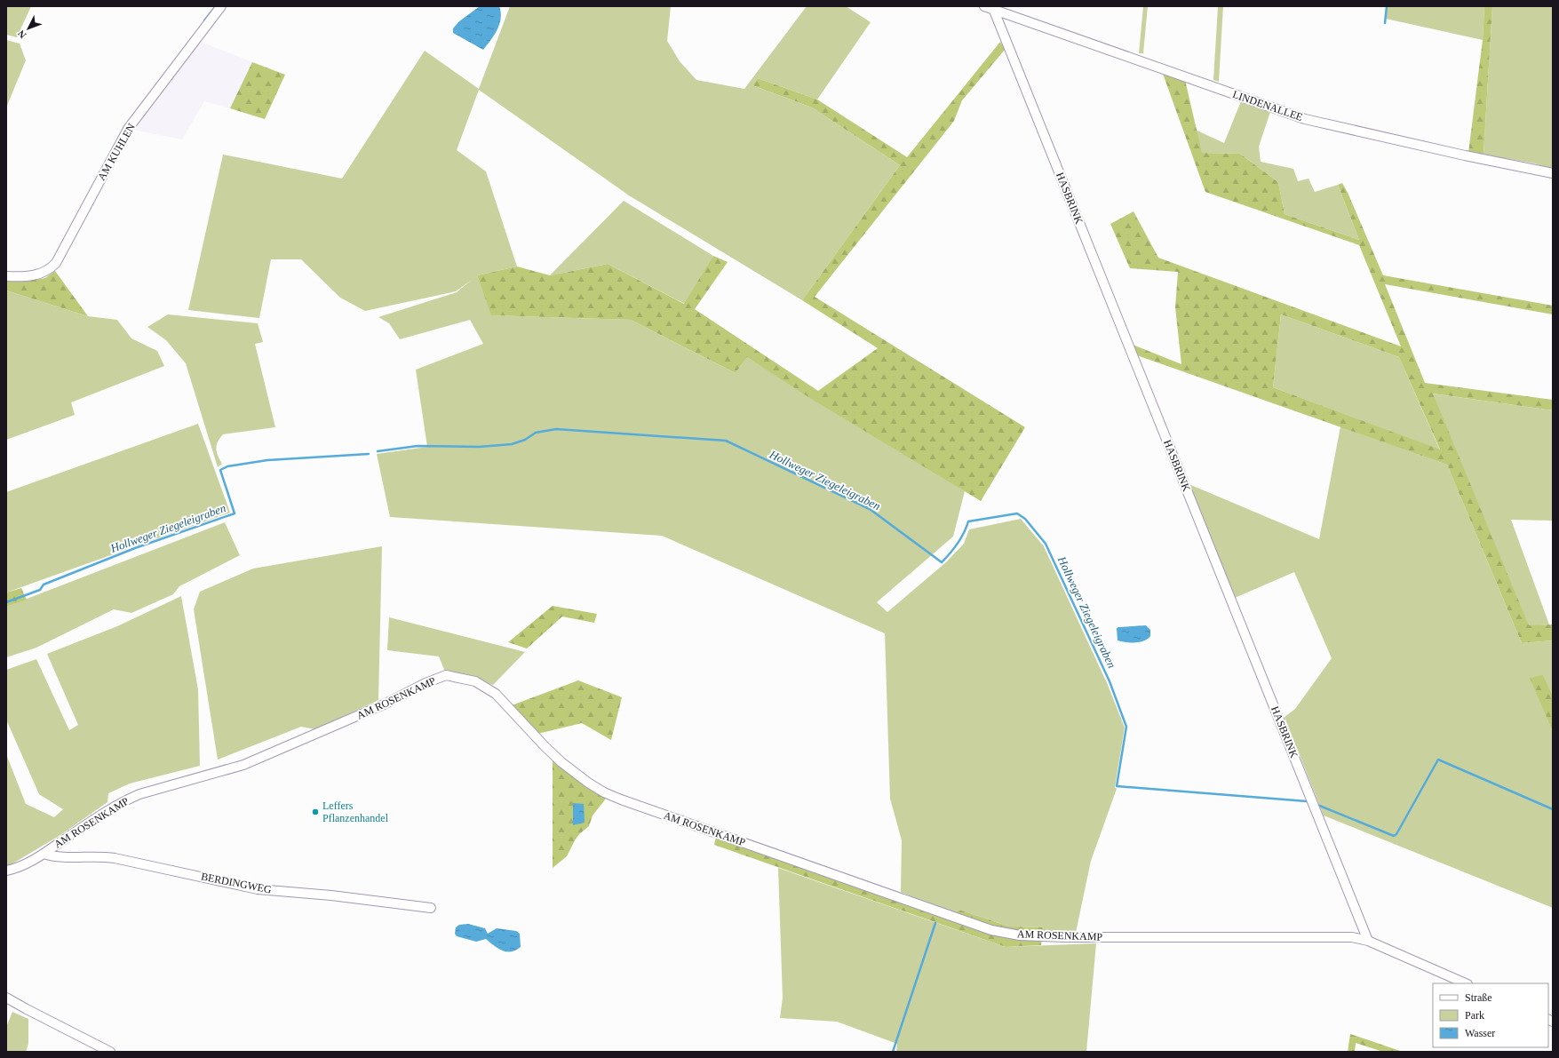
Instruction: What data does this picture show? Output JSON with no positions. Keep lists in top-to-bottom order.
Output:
{
  "streets": {
    "street": [
      "LINDENALLEE",
      "AM KUHLEN",
      "HASBRINK",
      "AM ROSENKAMP",
      "BERDINGWEG"
    ]
  },
  "crossings": [
    ["LINDENALLEE", "HASBRINK"],
    ["HASBRINK", "AM ROSENKAMP"],
    ["AM ROSENKAMP", "BERDINGWEG"]
  ],
  "water": ["Hollweger Ziegeleigraben"],
  "places": ["Leffers Pflanzenhandel"],
  "legend": ["Straße", "Park", "Wasser"],
  "north": "bottom left"
}
